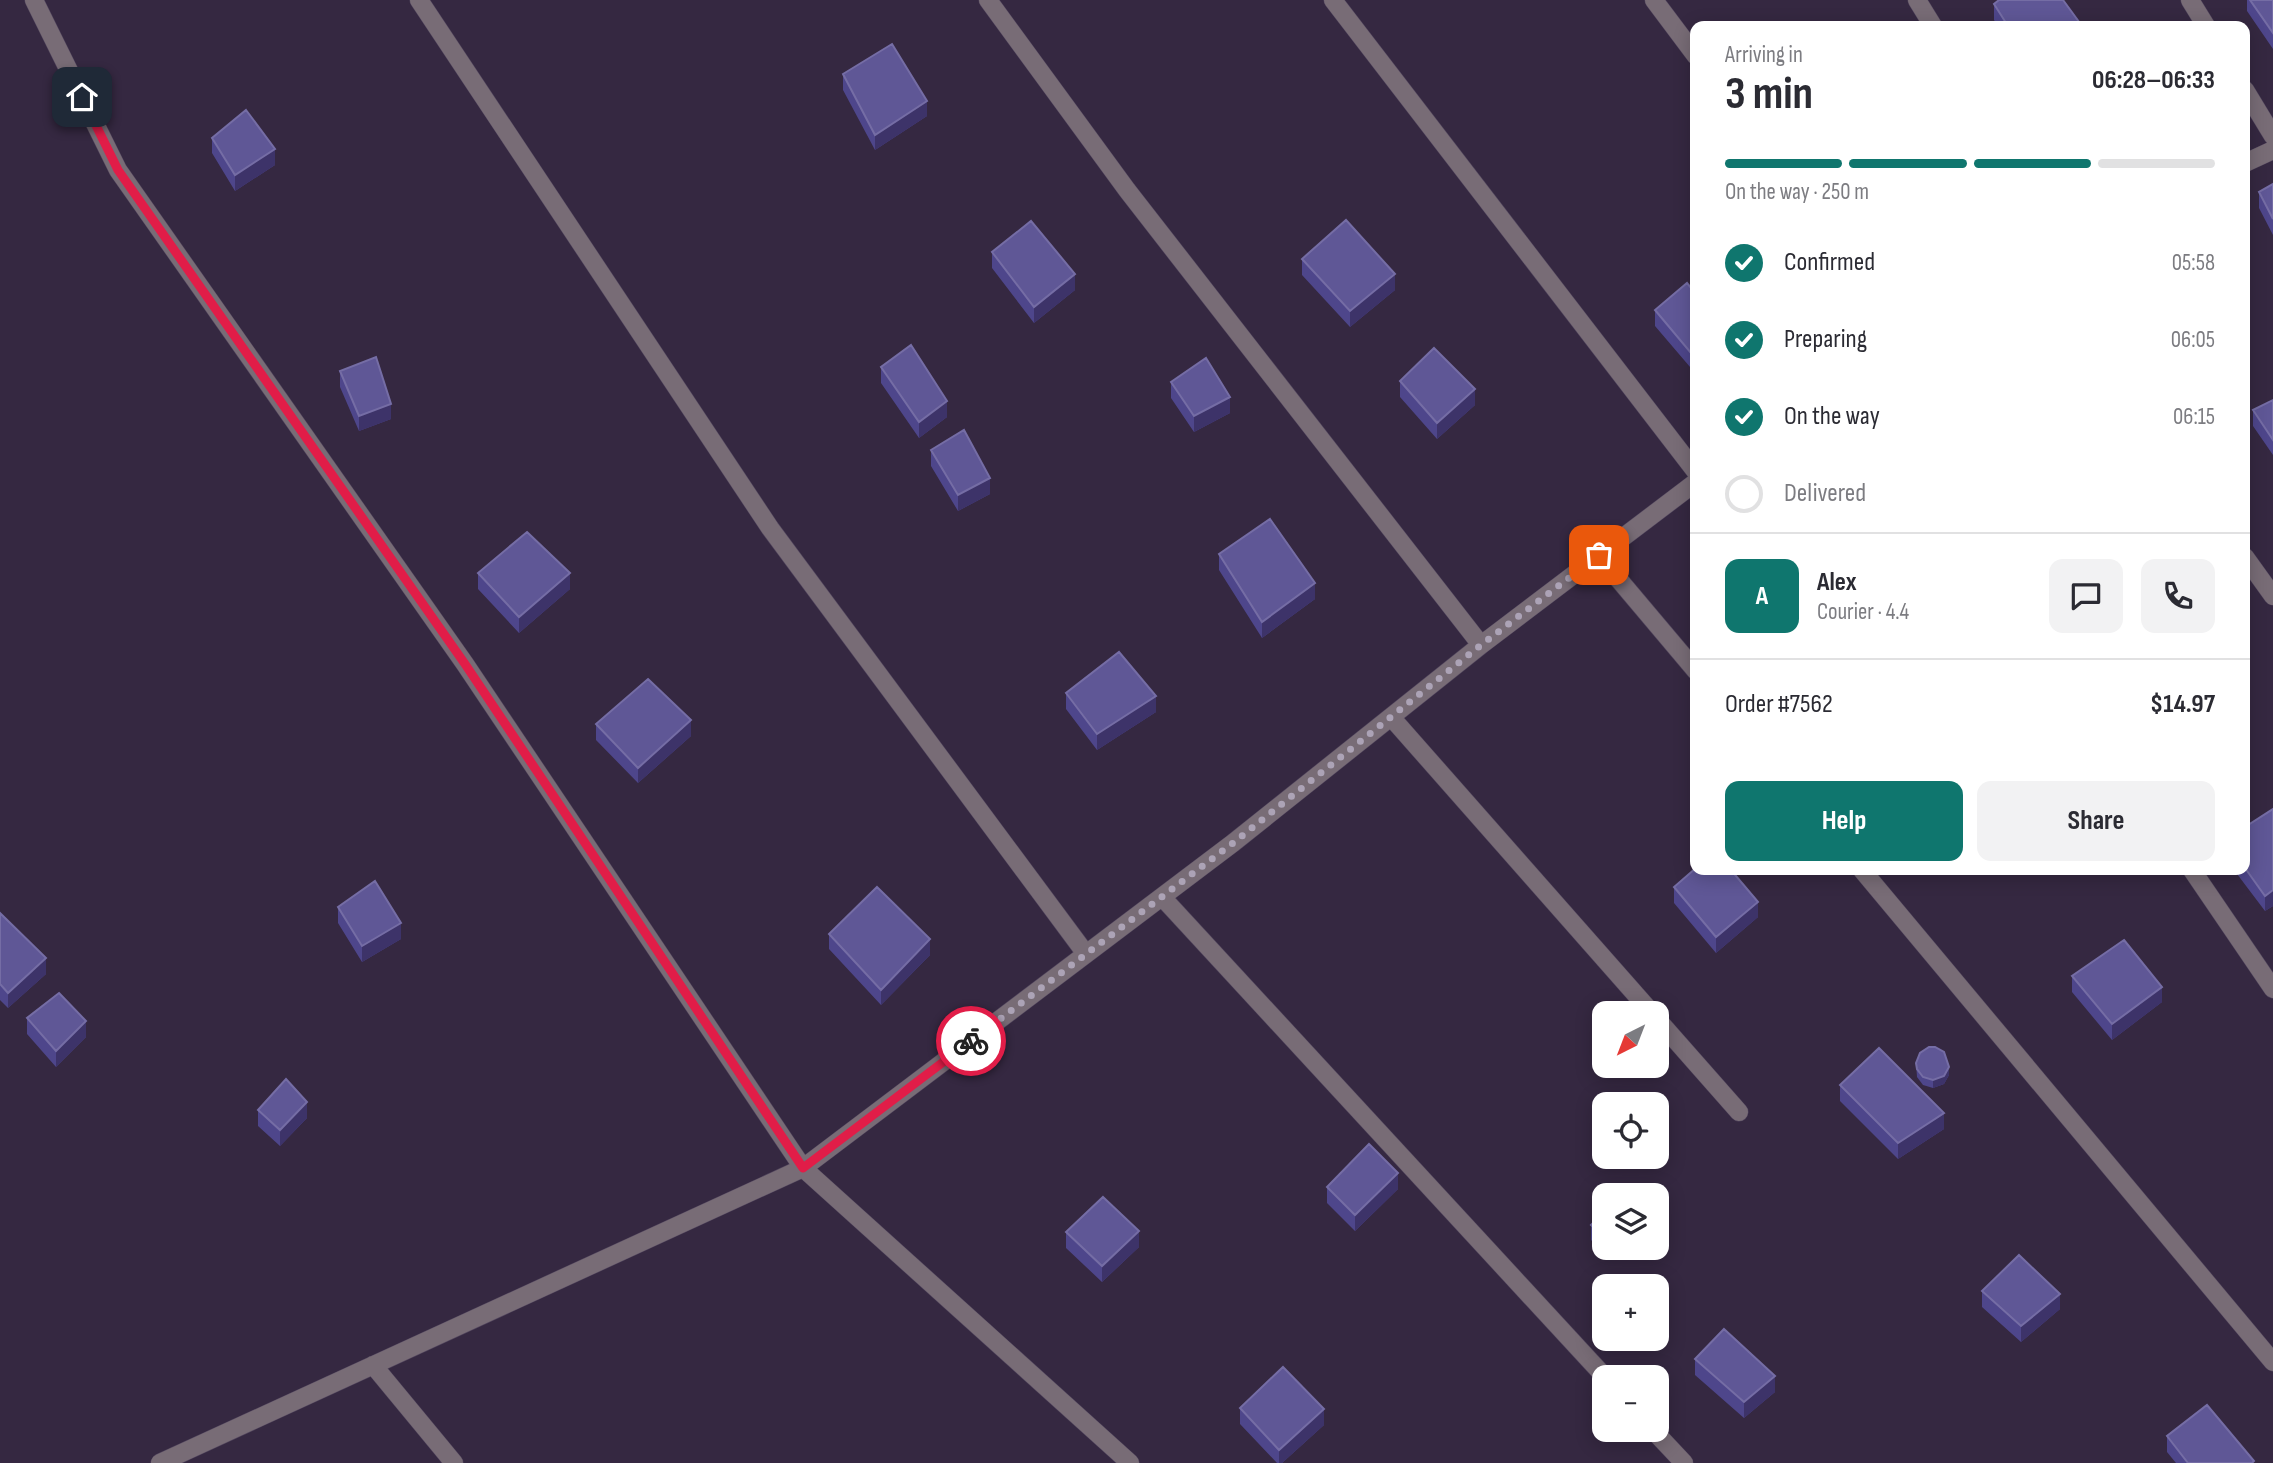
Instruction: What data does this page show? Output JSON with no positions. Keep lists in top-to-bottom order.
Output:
{
  "north": "bottom left",
  "page": {
    "heading": ["3 min", "Arriving in", "06:28–06:33"],
    "panel": [
      "Alex",
      "Courier · 4.4",
      "Order #7562",
      "$14.97"
    ],
    "bar": "On the way · 250 m",
    "list": [
      ["Confirmed", "05:58"],
      ["Preparing", "06:05"],
      ["On the way", "06:15"],
      "Delivered"
    ],
    "round": "A",
    "buttons": ["Help", "Share"],
    "map_buttons": ["+", "−"]
  }
}
